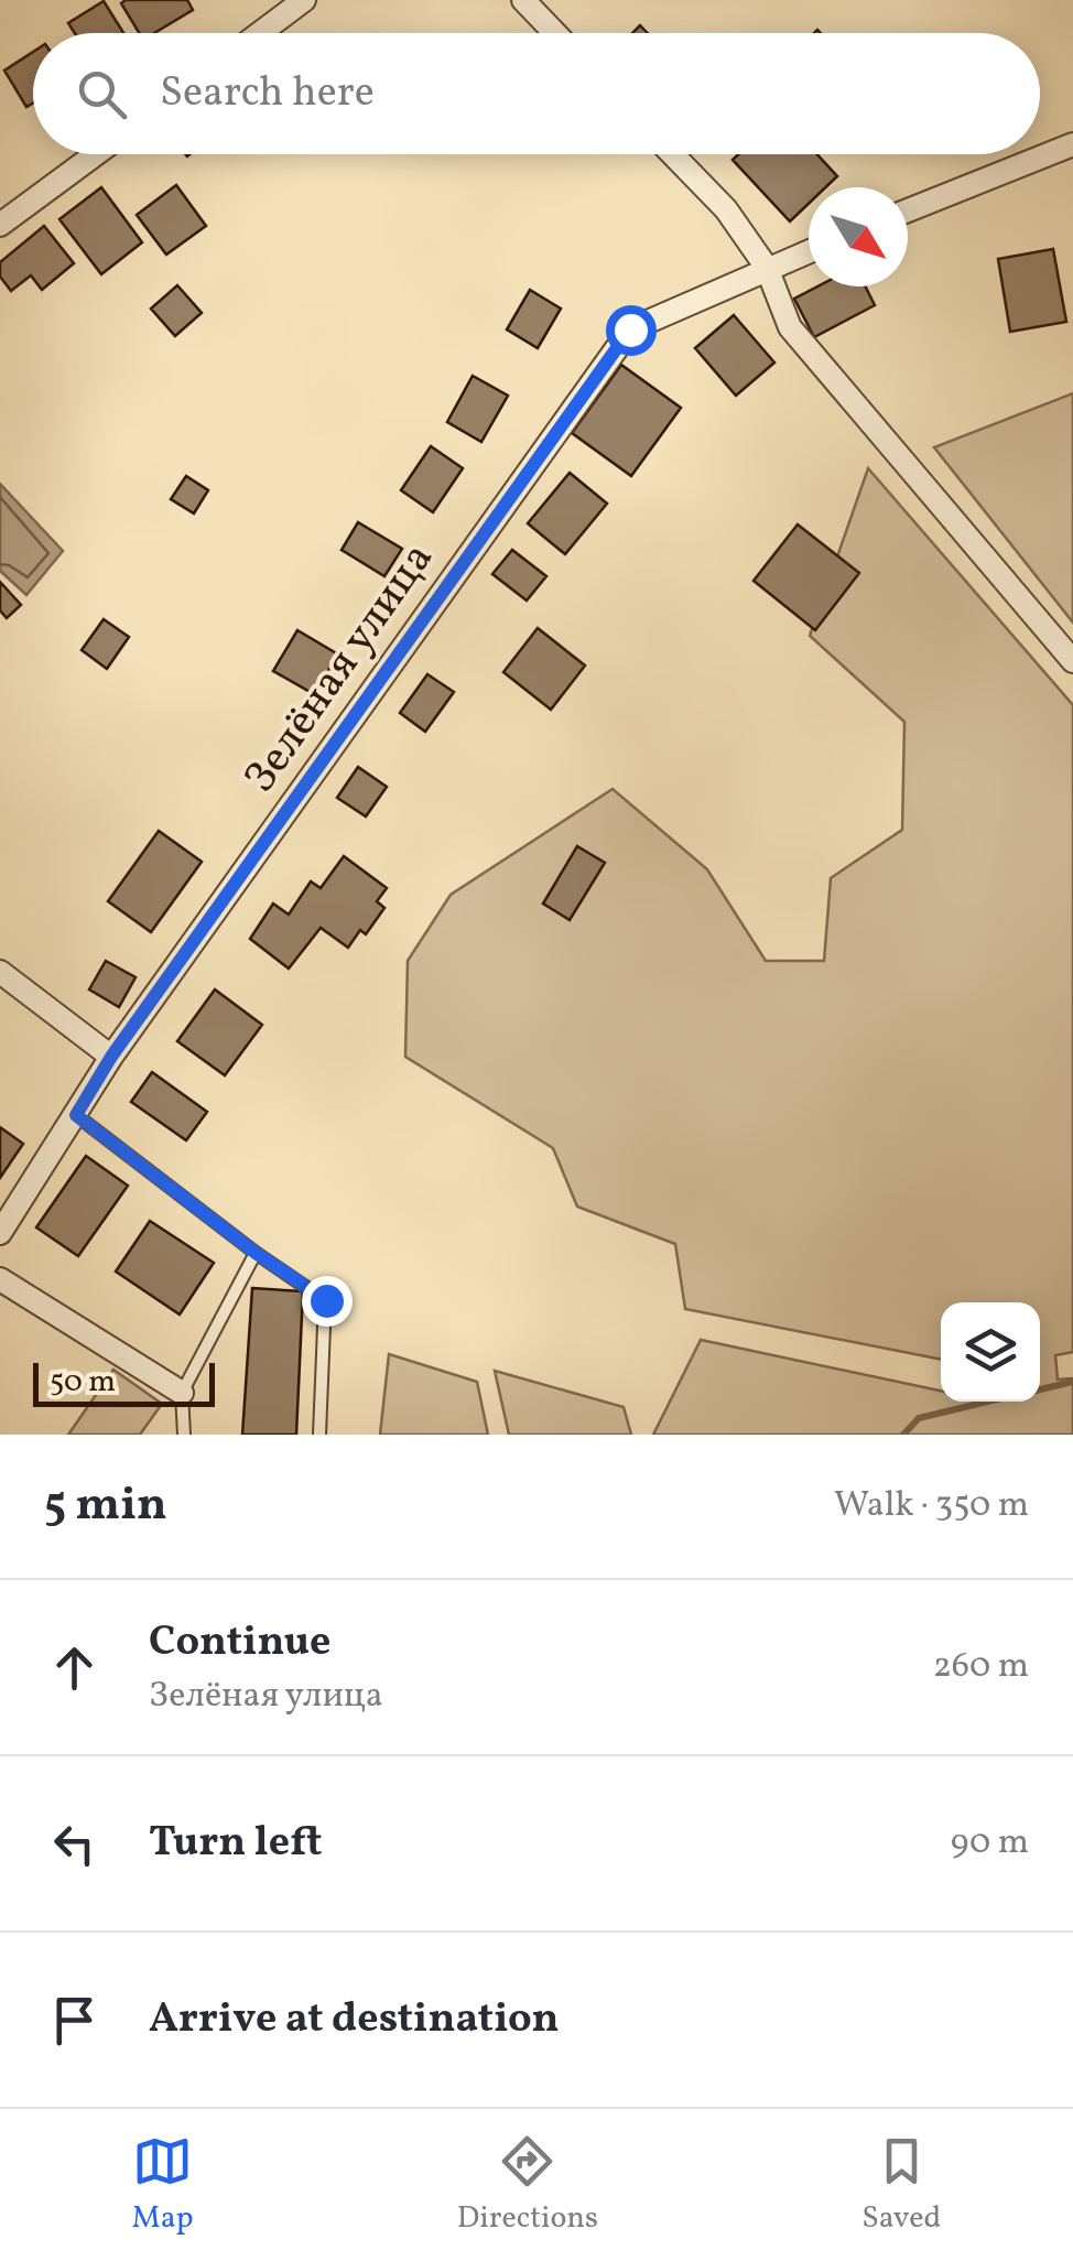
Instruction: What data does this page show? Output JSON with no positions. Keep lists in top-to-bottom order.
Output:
{
  "streets": {
    "street": ["Зелёная улица"]
  },
  "scale_bar": "50 m",
  "north": "bottom right",
  "page": {
    "search": "Search here",
    "scale": "50 m",
    "heading": ["5 min", "Walk · 350 m"],
    "list": [
      ["Continue", "Зелёная улица", "260 m"],
      ["Turn left", "90 m"],
      "Arrive at destination"
    ],
    "nav": ["Map", "Directions", "Saved"]
  }
}
